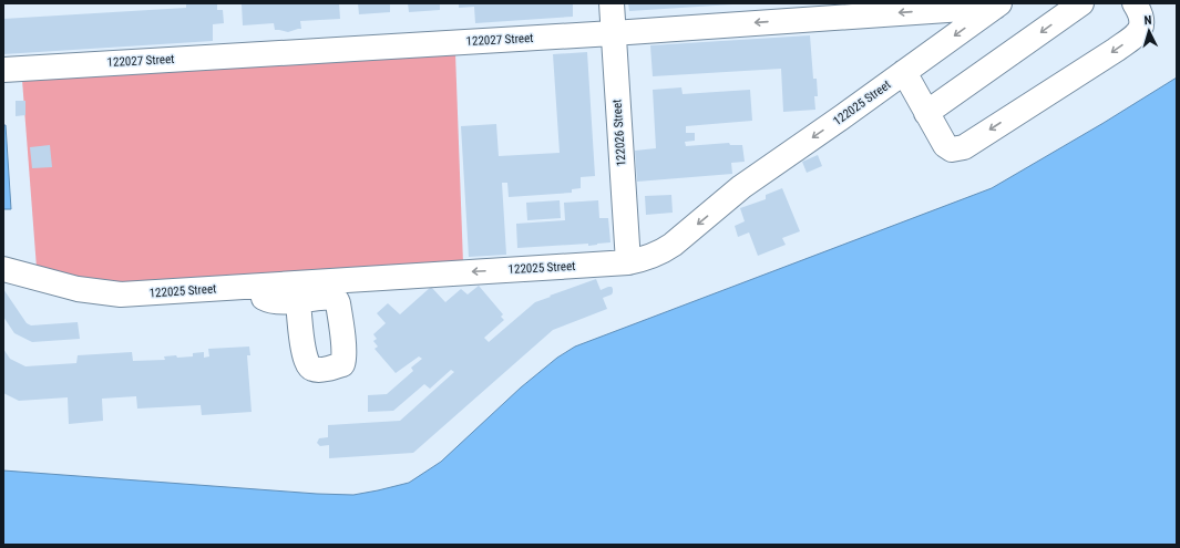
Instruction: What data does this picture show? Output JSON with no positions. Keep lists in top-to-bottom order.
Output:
{
  "streets": {
    "street": ["122027 Street", "122025 Street", "122026 Street"]
  },
  "crossings": [
    ["122027 Street", "122025 Street"],
    ["122027 Street", "122026 Street"],
    ["122025 Street", "122026 Street"]
  ],
  "one_way": ["122027 Street", "122025 Street"],
  "north": "top"
}
